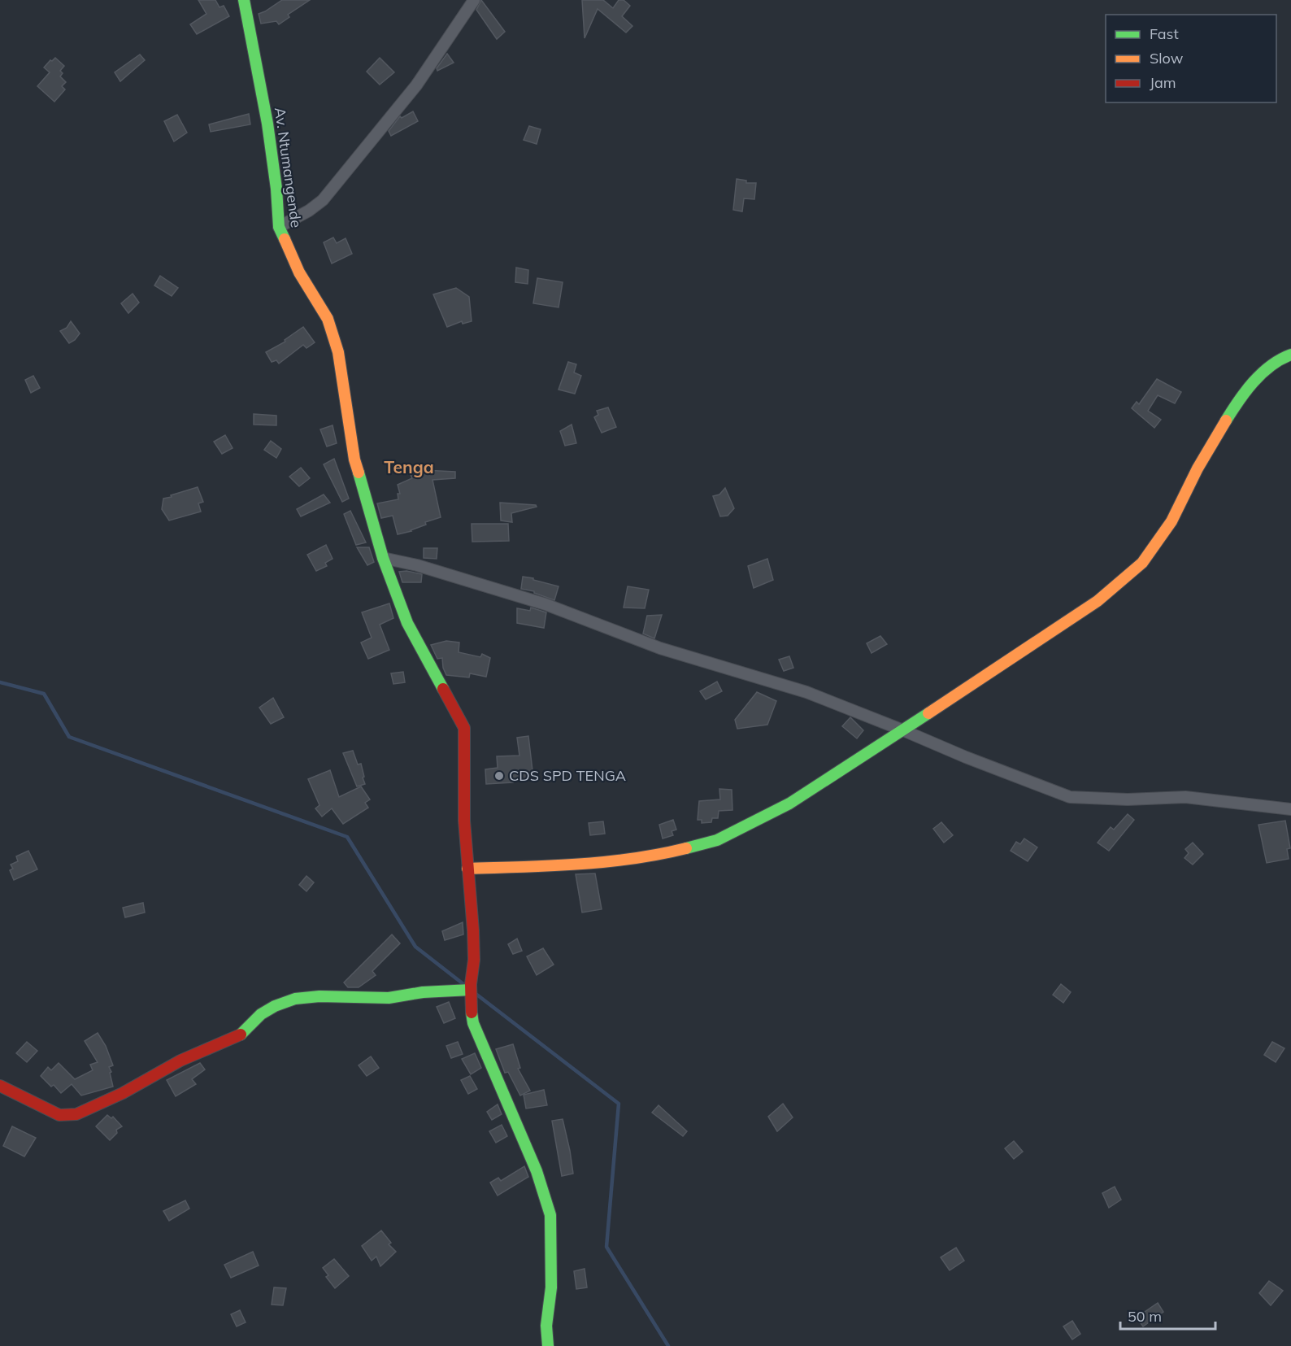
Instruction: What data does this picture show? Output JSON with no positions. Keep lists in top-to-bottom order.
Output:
{
  "streets": {
    "street": ["Av. Ntumangende"]
  },
  "districts": ["Tenga"],
  "places": ["CDS SPD TENGA"],
  "legend": ["Fast", "Slow", "Jam"],
  "scale_bar": "50 m"
}
